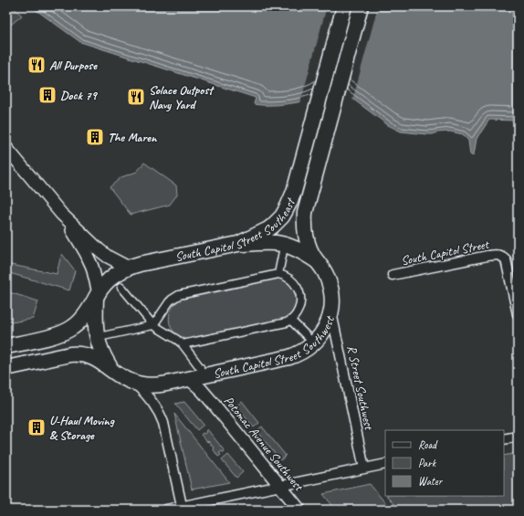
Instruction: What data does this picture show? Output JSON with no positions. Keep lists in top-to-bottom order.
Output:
{
  "streets": {
    "main road": ["South Capitol Street Southeast", "South Capitol Street Southwest"],
    "street": ["South Capitol Street", "R Street Southwest", "Potomac Avenue Southwest"]
  },
  "crossings": [
    ["South Capitol Street Southeast", "South Capitol Street Southwest"],
    ["South Capitol Street Southwest", "R Street Southwest"],
    ["South Capitol Street Southwest", "Potomac Avenue Southwest"]
  ],
  "places": {
    "restaurant": ["All Purpose", "Solace Outpost Navy Yard"],
    "building": ["Dock 79", "The Maren", "U-Haul Moving & Storage"]
  },
  "legend": ["Road", "Park", "Water"]
}
